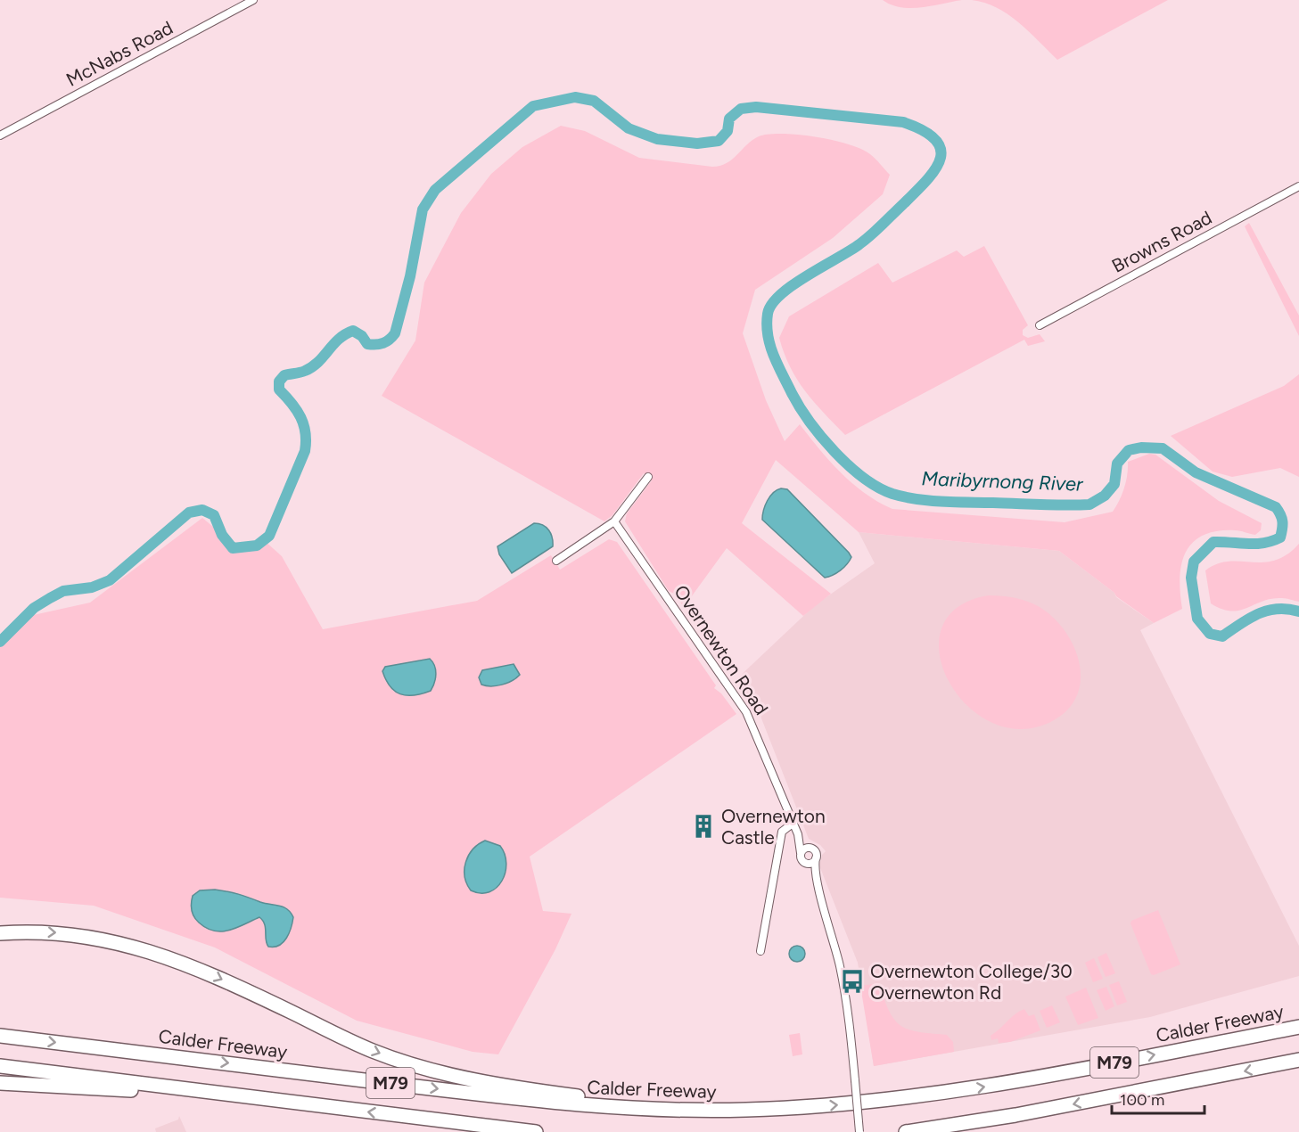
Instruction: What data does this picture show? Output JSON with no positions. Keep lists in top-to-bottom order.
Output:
{
  "streets": {
    "highway": ["Calder Freeway", "M79"],
    "street": ["McNabs Road", "Browns Road", "Overnewton Road"]
  },
  "water": ["Maribyrnong River"],
  "places": {
    "building": ["Overnewton Castle"],
    "bus stop": ["Overnewton College/30 Overnewton Rd"]
  },
  "scale_bar": "100 m"
}
